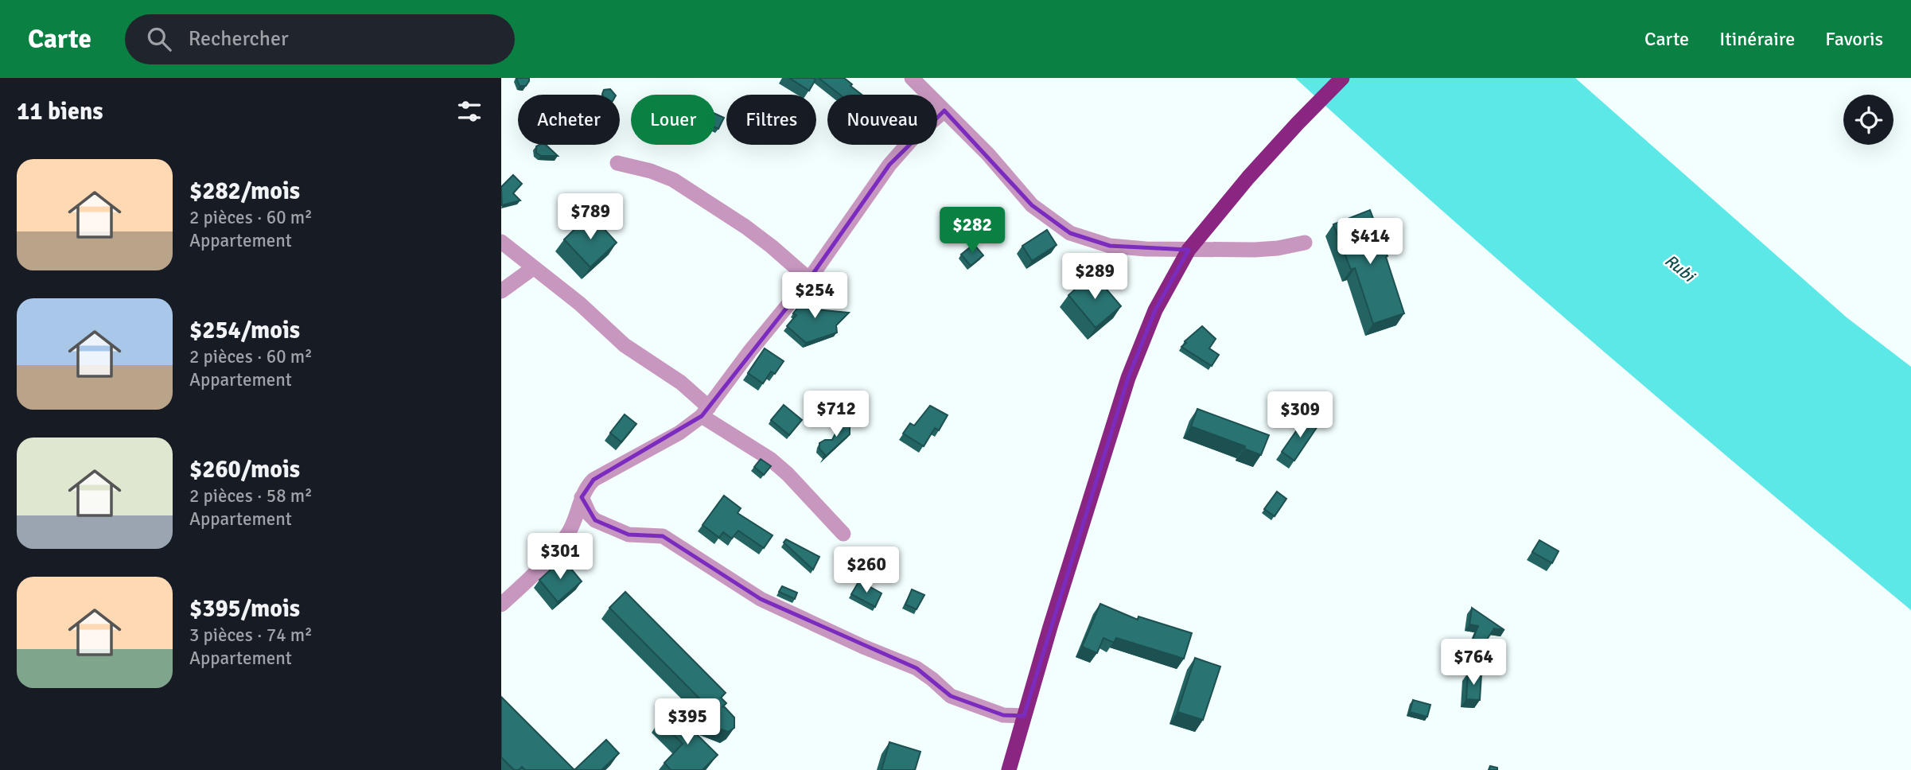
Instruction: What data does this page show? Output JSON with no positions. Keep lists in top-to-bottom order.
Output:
{
  "water": ["Rubi"],
  "page": {
    "header": "Carte",
    "search": "Rechercher",
    "nav": ["Carte", "Itinéraire", "Favoris"],
    "heading": "11 biens",
    "chip": [
      "Acheter",
      "Louer",
      "Filtres",
      "Nouveau"
    ],
    "list": [
      {
        "name": "$282/mois",
        "note": "2 pièces · 60 m² · Appartement"
      },
      {
        "name": "$254/mois",
        "note": "2 pièces · 60 m² · Appartement"
      },
      {
        "name": "$260/mois",
        "note": "2 pièces · 58 m² · Appartement"
      },
      {
        "name": "$395/mois",
        "note": "3 pièces · 74 m² · Appartement"
      }
    ],
    "price": [
      "$789",
      "$282",
      "$414",
      "$289",
      "$254",
      "$712",
      "$309",
      "$301",
      "$260",
      "$764",
      "$395"
    ]
  }
}
